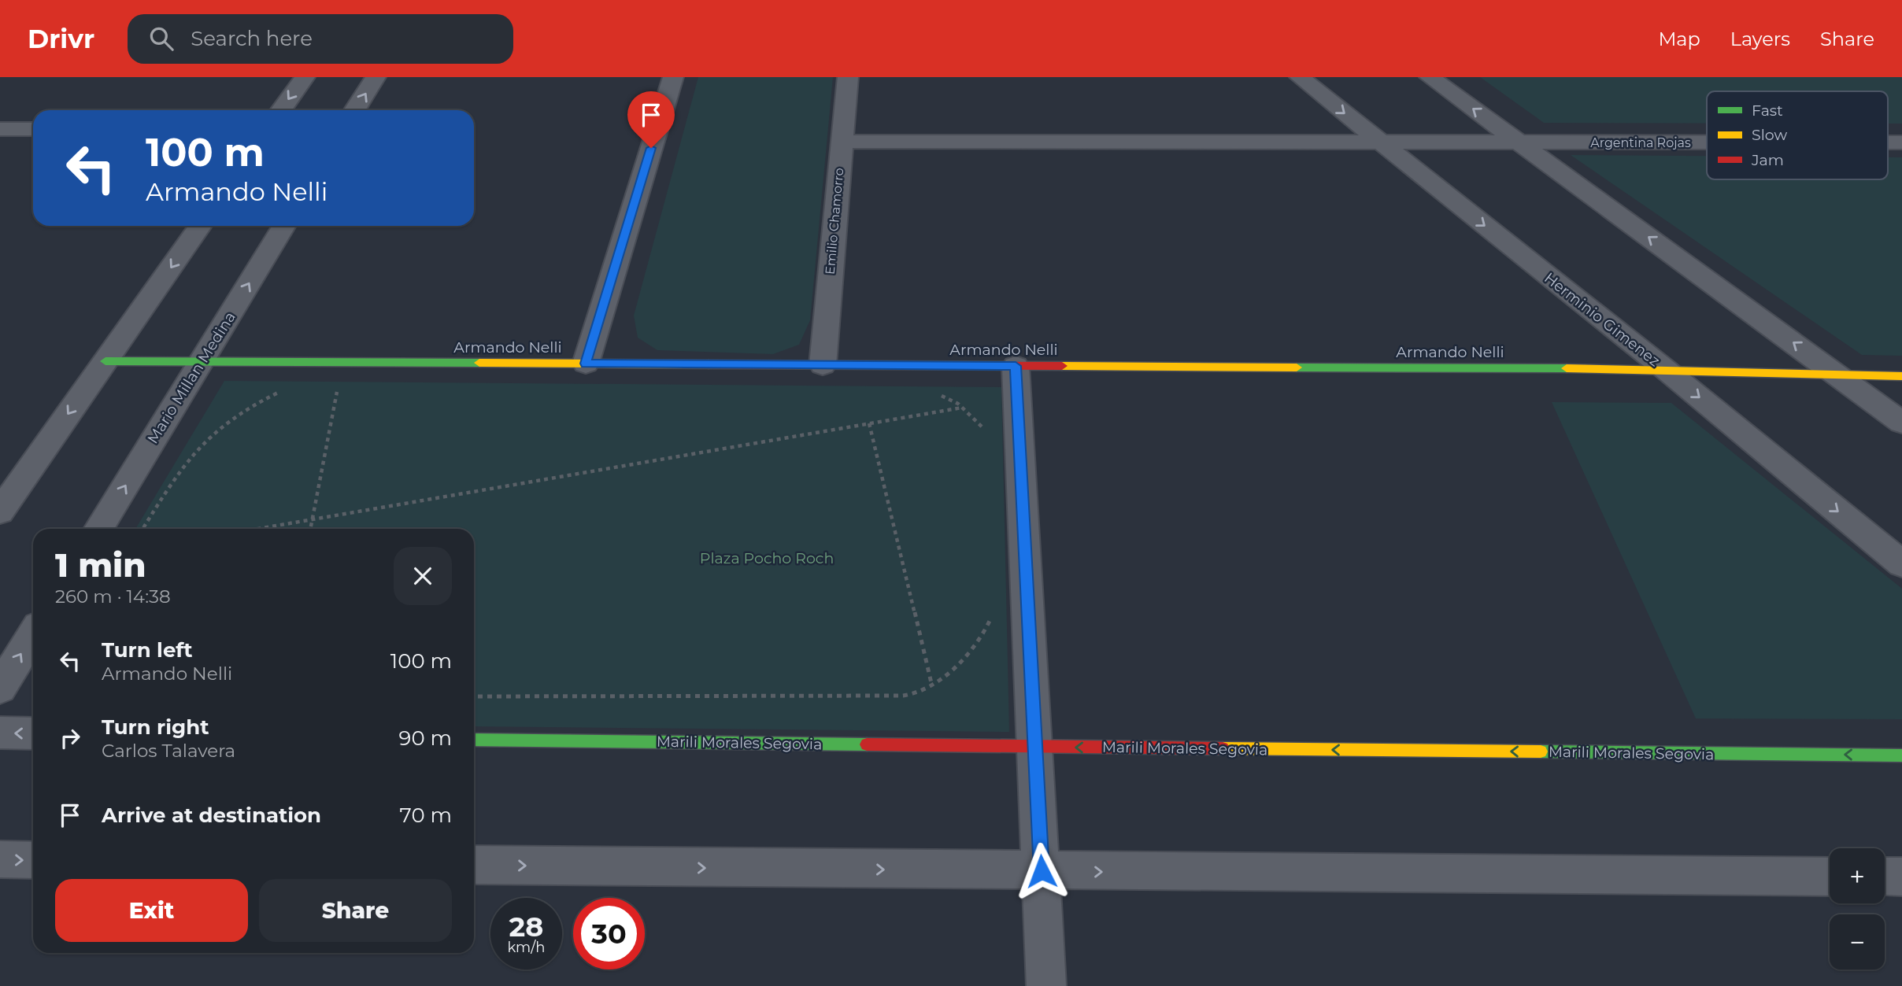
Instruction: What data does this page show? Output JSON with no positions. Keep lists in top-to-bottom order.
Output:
{
  "streets": {
    "street": [
      "Argentina Rojas",
      "Emilio Chamorro",
      "Herminio Gimenez",
      "Armando Nelli",
      "Mario Millan Medina",
      "Marili Morales Segovia"
    ]
  },
  "crossings": [
    ["Argentina Rojas", "Emilio Chamorro"],
    ["Argentina Rojas", "Herminio Gimenez"],
    ["Emilio Chamorro", "Armando Nelli"],
    ["Herminio Gimenez", "Armando Nelli"],
    ["Armando Nelli", "Mario Millan Medina"]
  ],
  "one_way": ["Marili Morales Segovia"],
  "parks": ["Plaza Pocho Roch"],
  "legend": ["Fast", "Slow", "Jam"],
  "page": {
    "header": "Drivr",
    "search": "Search here",
    "nav": ["Map", "Layers", "Share"],
    "turn": ["100 m", "Armando Nelli"],
    "heading": ["1 min", "260 m · 14:38"],
    "list": [
      {
        "name": "Turn left",
        "note": "Armando Nelli",
        "value": "100 m"
      },
      {
        "name": "Turn right",
        "note": "Carlos Talavera",
        "value": "90 m"
      },
      {
        "name": "Arrive at destination",
        "value": "70 m"
      }
    ],
    "map_buttons": ["+", "−"],
    "buttons": ["Exit", "Share"],
    "speed": "28 km/h",
    "limit": "30"
  }
}
